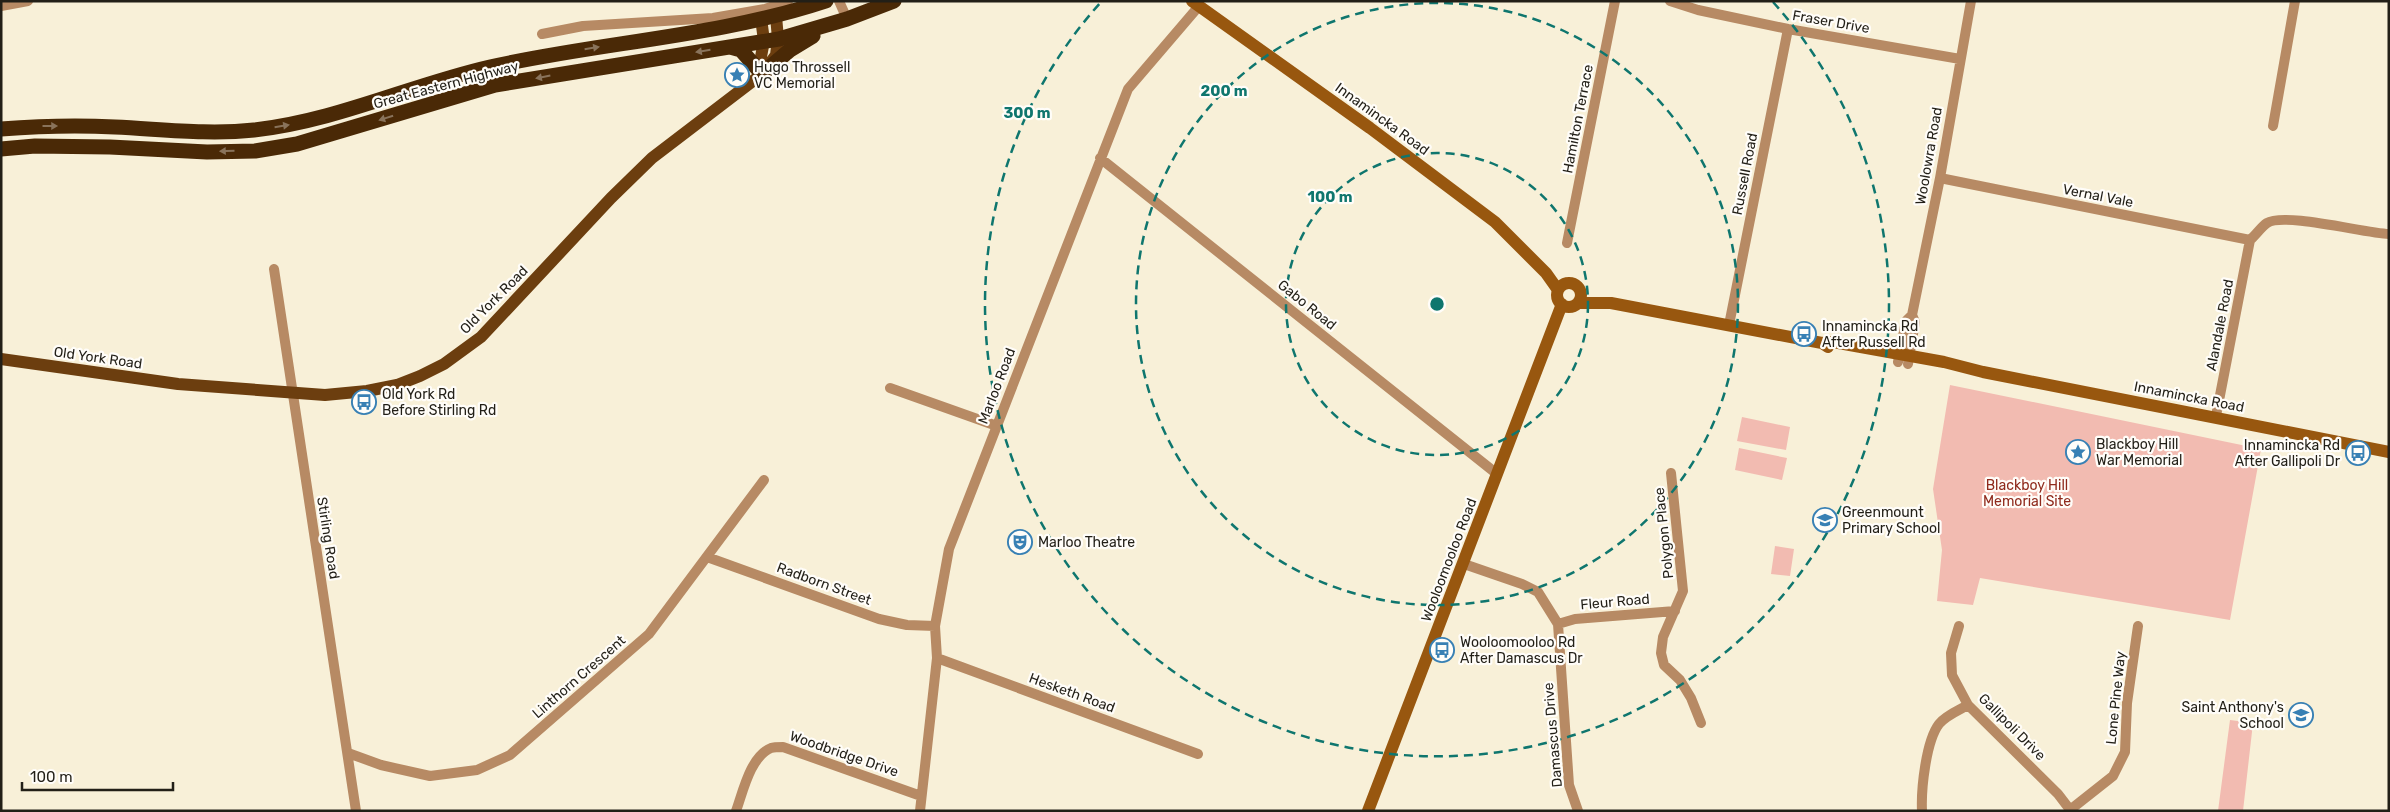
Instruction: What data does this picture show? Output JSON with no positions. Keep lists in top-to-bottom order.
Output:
{
  "streets": {
    "highway": ["Great Eastern Highway"],
    "main road": ["Innamincka Road", "Old York Road", "Wooloomooloo Road"],
    "street": [
      "Fraser Drive",
      "Hamilton Terrace",
      "Woolowra Road",
      "Russell Road",
      "Vernal Vale",
      "Gabo Road",
      "Alandale Road",
      "Marloo Road",
      "Polygon Place",
      "Stirling Road",
      "Radborn Street",
      "Fleur Road",
      "Linthorn Crescent",
      "Hesketh Road",
      "Lone Pine Way",
      "Gallipoli Drive",
      "Damascus Drive",
      "Woodbridge Drive"
    ]
  },
  "crossings": [
    ["Fraser Drive", "Woolowra Road"],
    ["Fraser Drive", "Russell Road"],
    ["Innamincka Road", "Woolowra Road"],
    ["Innamincka Road", "Russell Road"],
    ["Innamincka Road", "Alandale Road"],
    ["Innamincka Road", "Marloo Road"],
    ["Innamincka Road", "Wooloomooloo Road"],
    ["Woolowra Road", "Vernal Vale"],
    ["Vernal Vale", "Alandale Road"],
    ["Old York Road", "Stirling Road"],
    ["Gabo Road", "Marloo Road"],
    ["Gabo Road", "Wooloomooloo Road"],
    ["Marloo Road", "Radborn Street"],
    ["Marloo Road", "Hesketh Road"],
    ["Marloo Road", "Woodbridge Drive"],
    ["Polygon Place", "Fleur Road"],
    ["Stirling Road", "Linthorn Crescent"],
    ["Wooloomooloo Road", "Damascus Drive"],
    ["Radborn Street", "Linthorn Crescent"],
    ["Fleur Road", "Damascus Drive"],
    ["Lone Pine Way", "Gallipoli Drive"]
  ],
  "parks": ["Blackboy Hill Memorial Site"],
  "places": {
    "place": ["Hugo Throssell VC Memorial", "Blackboy Hill War Memorial"],
    "bus stop": [
      "Innamincka Rd After Russell Rd",
      "Old York Rd Before Stirling Rd",
      "Innamincka Rd After Gallipoli Dr",
      "Wooloomooloo Rd After Damascus Dr"
    ],
    "school or university": ["Greenmount Primary School", "Saint Anthony's School"],
    "theatre": ["Marloo Theatre"]
  },
  "scale_bar": "100 m",
  "rings": ["200 m", "300 m", "100 m"]
}
